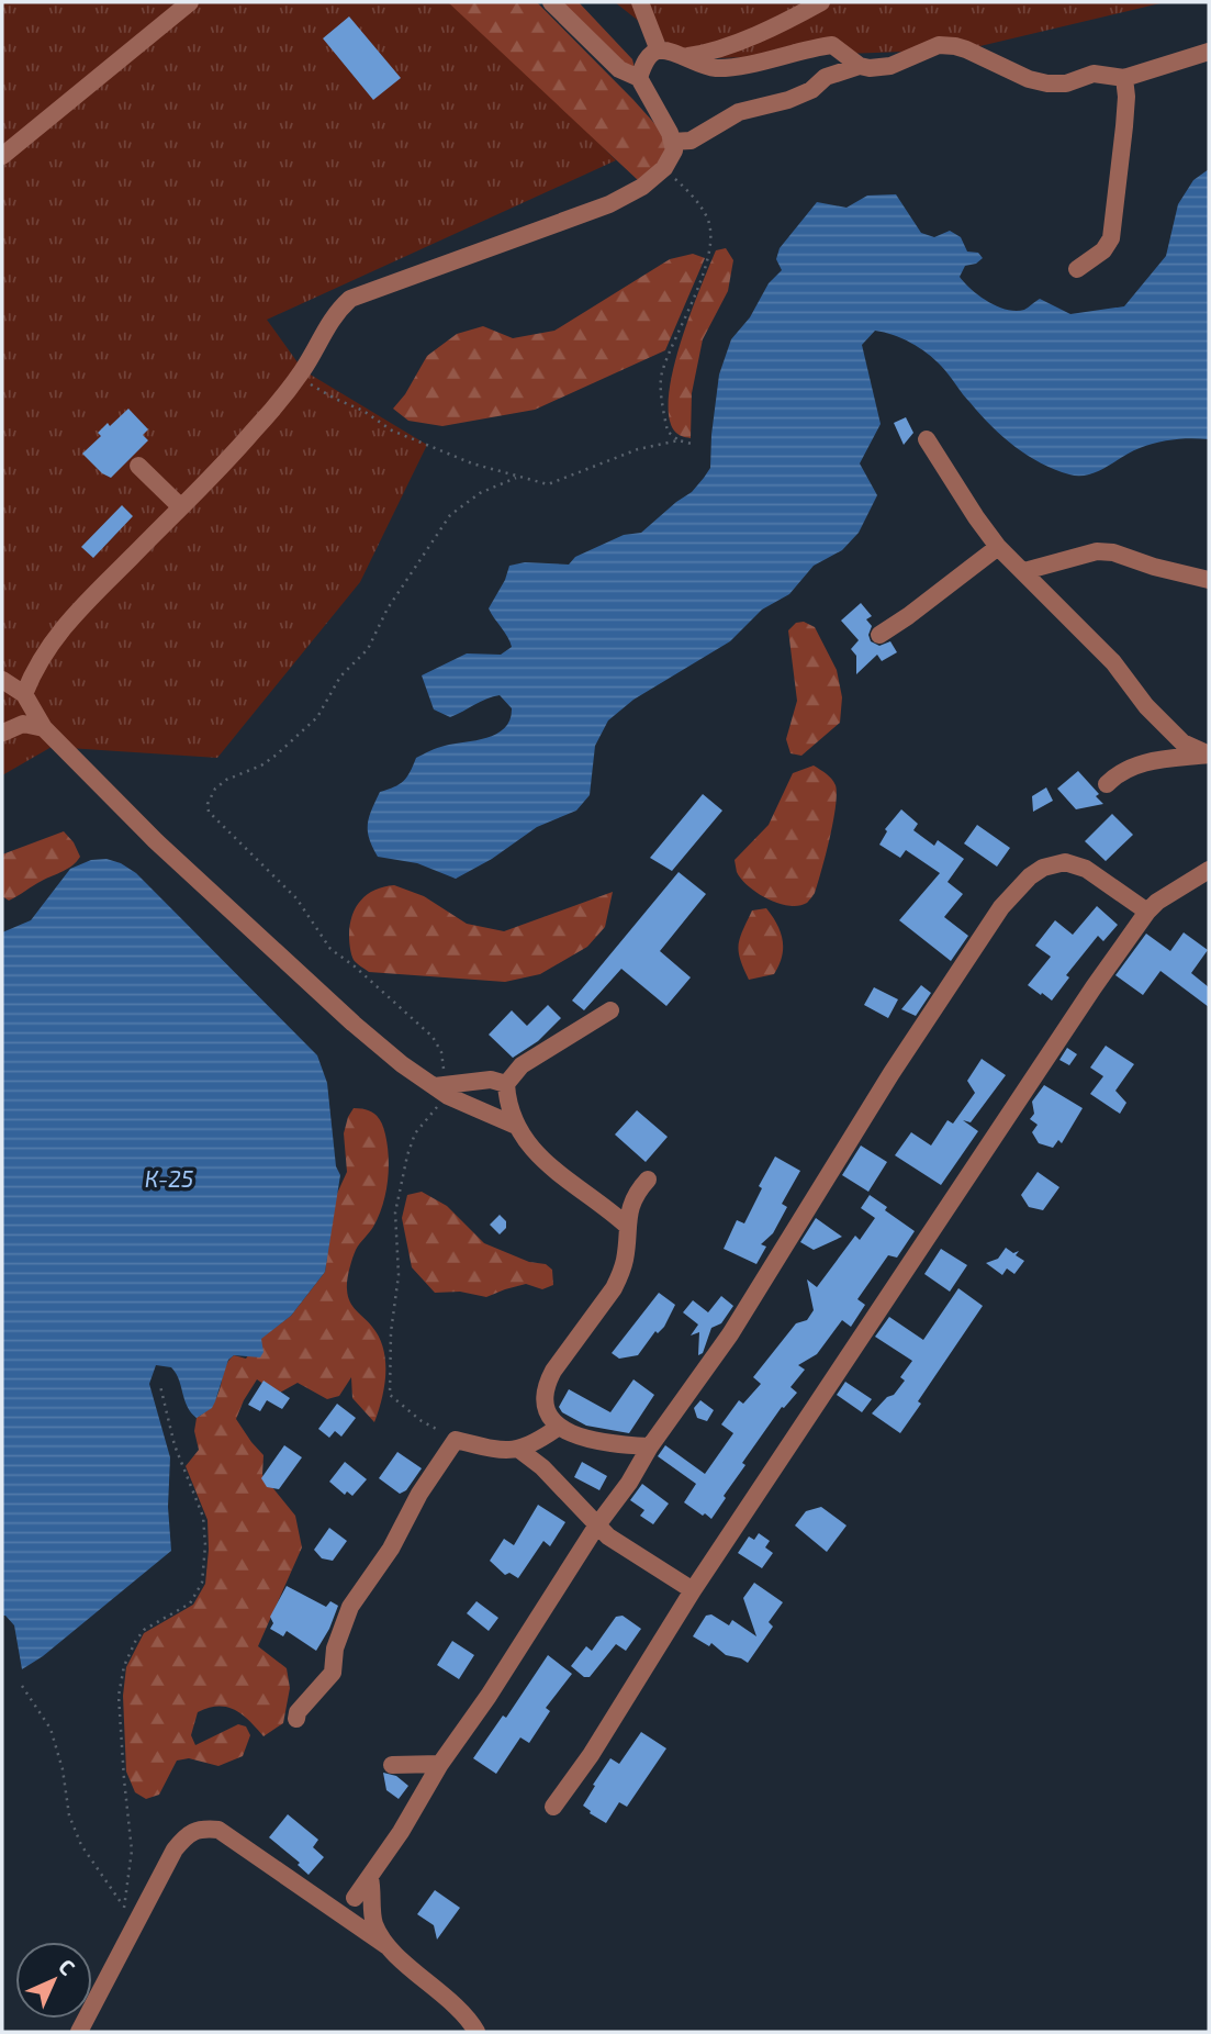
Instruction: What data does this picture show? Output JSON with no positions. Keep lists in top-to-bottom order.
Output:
{
  "water": ["К-25"],
  "north": "top right"
}
